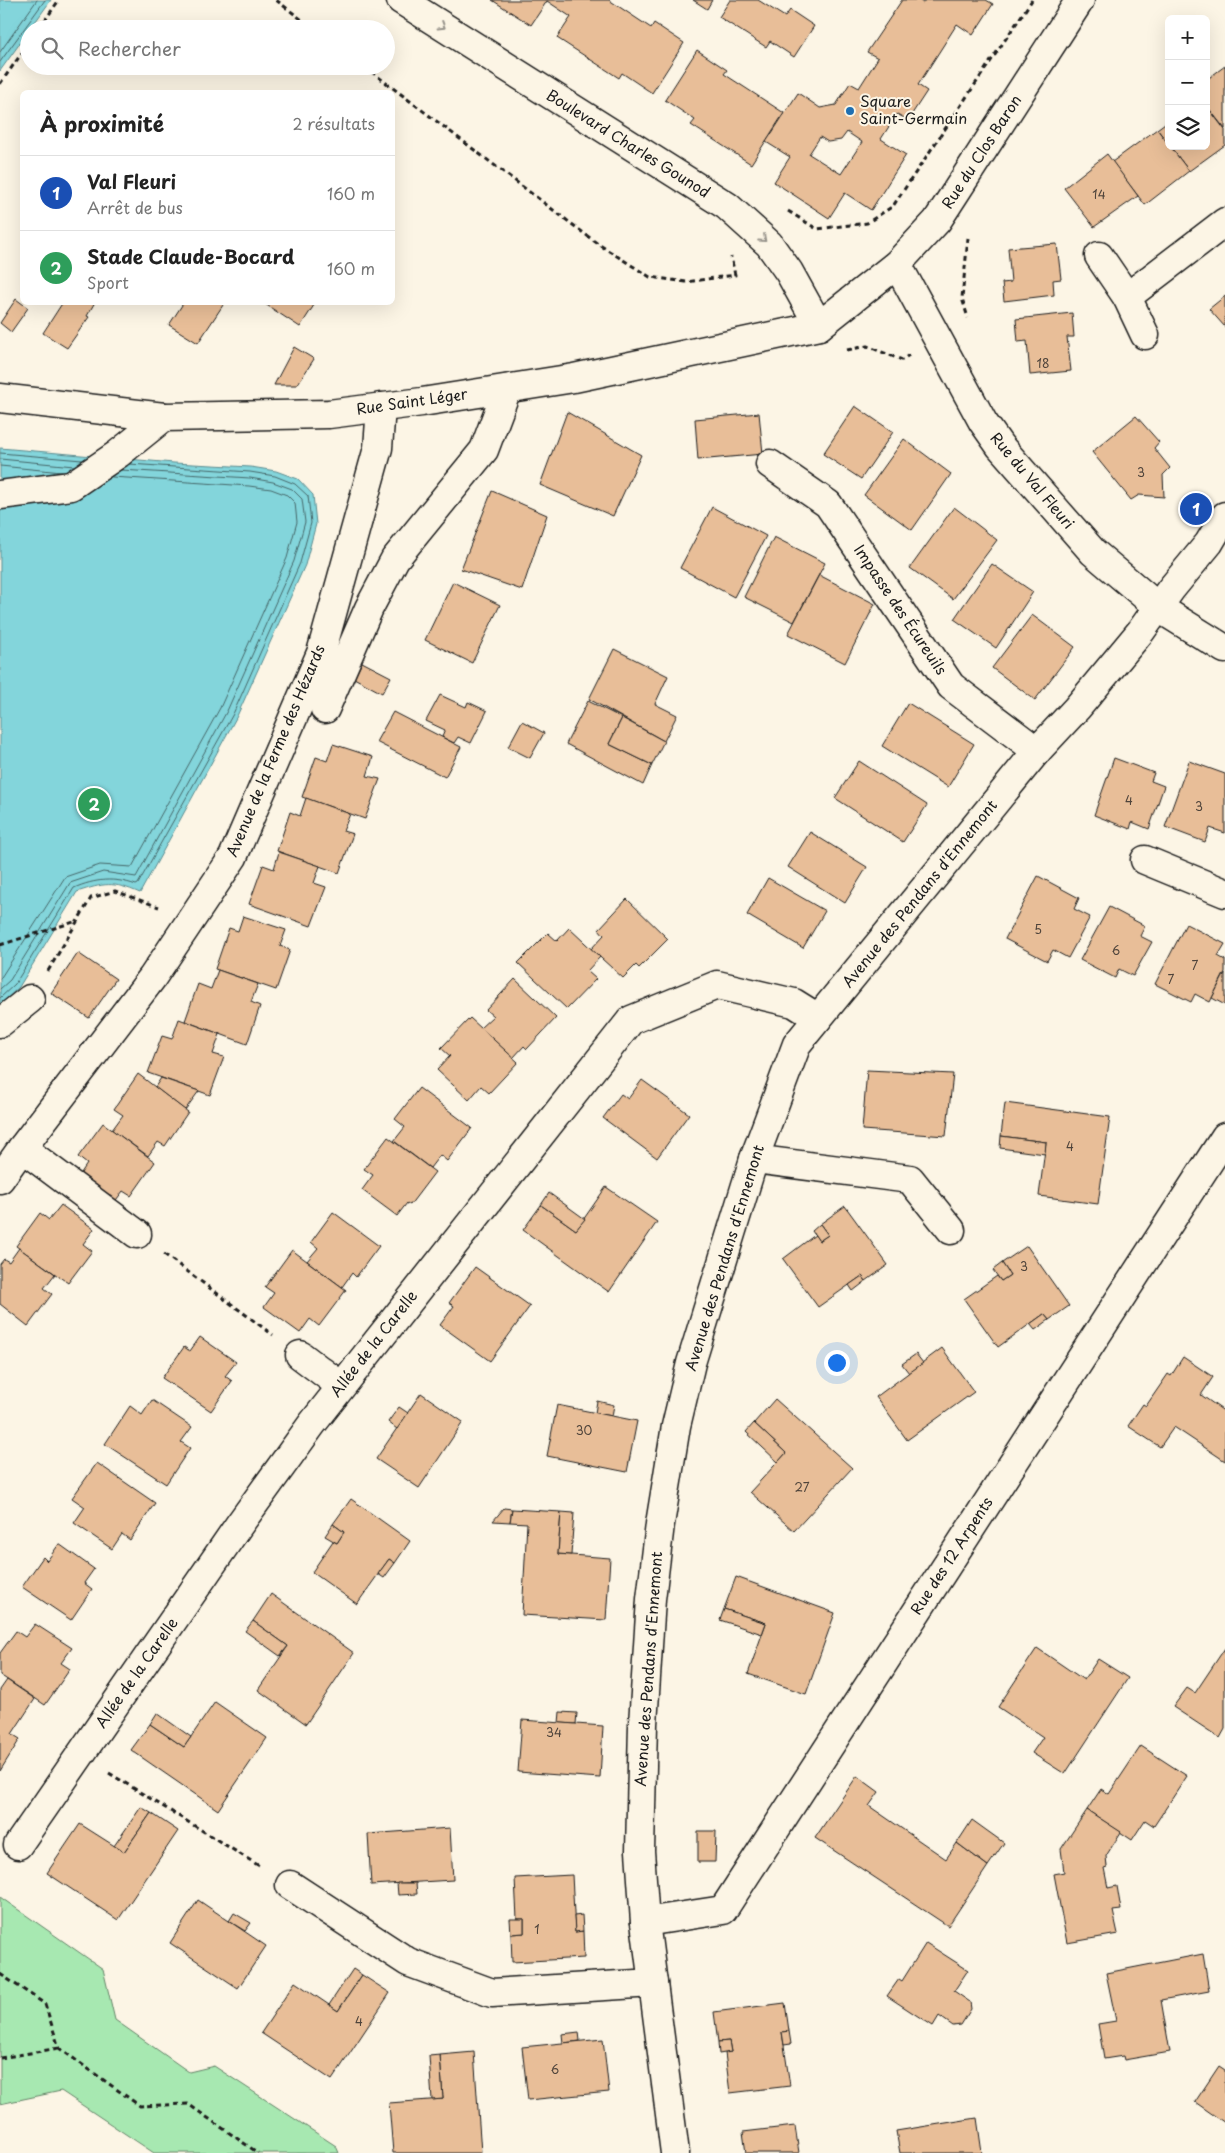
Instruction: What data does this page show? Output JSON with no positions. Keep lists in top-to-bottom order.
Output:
{
  "streets": {
    "street": [
      "Boulevard Charles Gounod",
      "Rue du Clos Baron",
      "Rue Saint Léger",
      "Rue du Val Fleuri",
      "Impasse des Écureuils",
      "Avenue de la Ferme des Hézards",
      "Avenue des Pendans d'Ennemont",
      "Allée de la Carelle",
      "Rue des 12 Arpents"
    ]
  },
  "crossings": [
    ["Boulevard Charles Gounod", "Rue du Clos Baron"],
    ["Boulevard Charles Gounod", "Rue Saint Léger"],
    ["Rue du Clos Baron", "Rue Saint Léger"],
    ["Rue du Clos Baron", "Rue du Val Fleuri"],
    ["Rue Saint Léger", "Avenue de la Ferme des Hézards"],
    ["Rue du Val Fleuri", "Avenue des Pendans d'Ennemont"],
    ["Impasse des Écureuils", "Avenue des Pendans d'Ennemont"],
    ["Avenue des Pendans d'Ennemont", "Allée de la Carelle"],
    ["Avenue des Pendans d'Ennemont", "Rue des 12 Arpents"]
  ],
  "one_way": ["Boulevard Charles Gounod"],
  "places": ["Square Saint-Germain"],
  "house_numbers": [
    "14",
    "18",
    "3",
    "4",
    "3",
    "5",
    "6",
    "7",
    "7",
    "4",
    "3",
    "30",
    "27",
    "34",
    "1",
    "4",
    "6"
  ],
  "page": {
    "map_buttons": ["+", "−"],
    "search": "Rechercher",
    "heading": ["À proximité", "2 résultats"],
    "list": [
      {
        "mark": "1",
        "name": "Val Fleuri",
        "note": "Arrêt de bus",
        "value": "160 m"
      },
      {
        "mark": "2",
        "name": "Stade Claude-Bocard",
        "note": "Sport",
        "value": "160 m"
      }
    ],
    "pins": ["1", "2"]
  }
}
